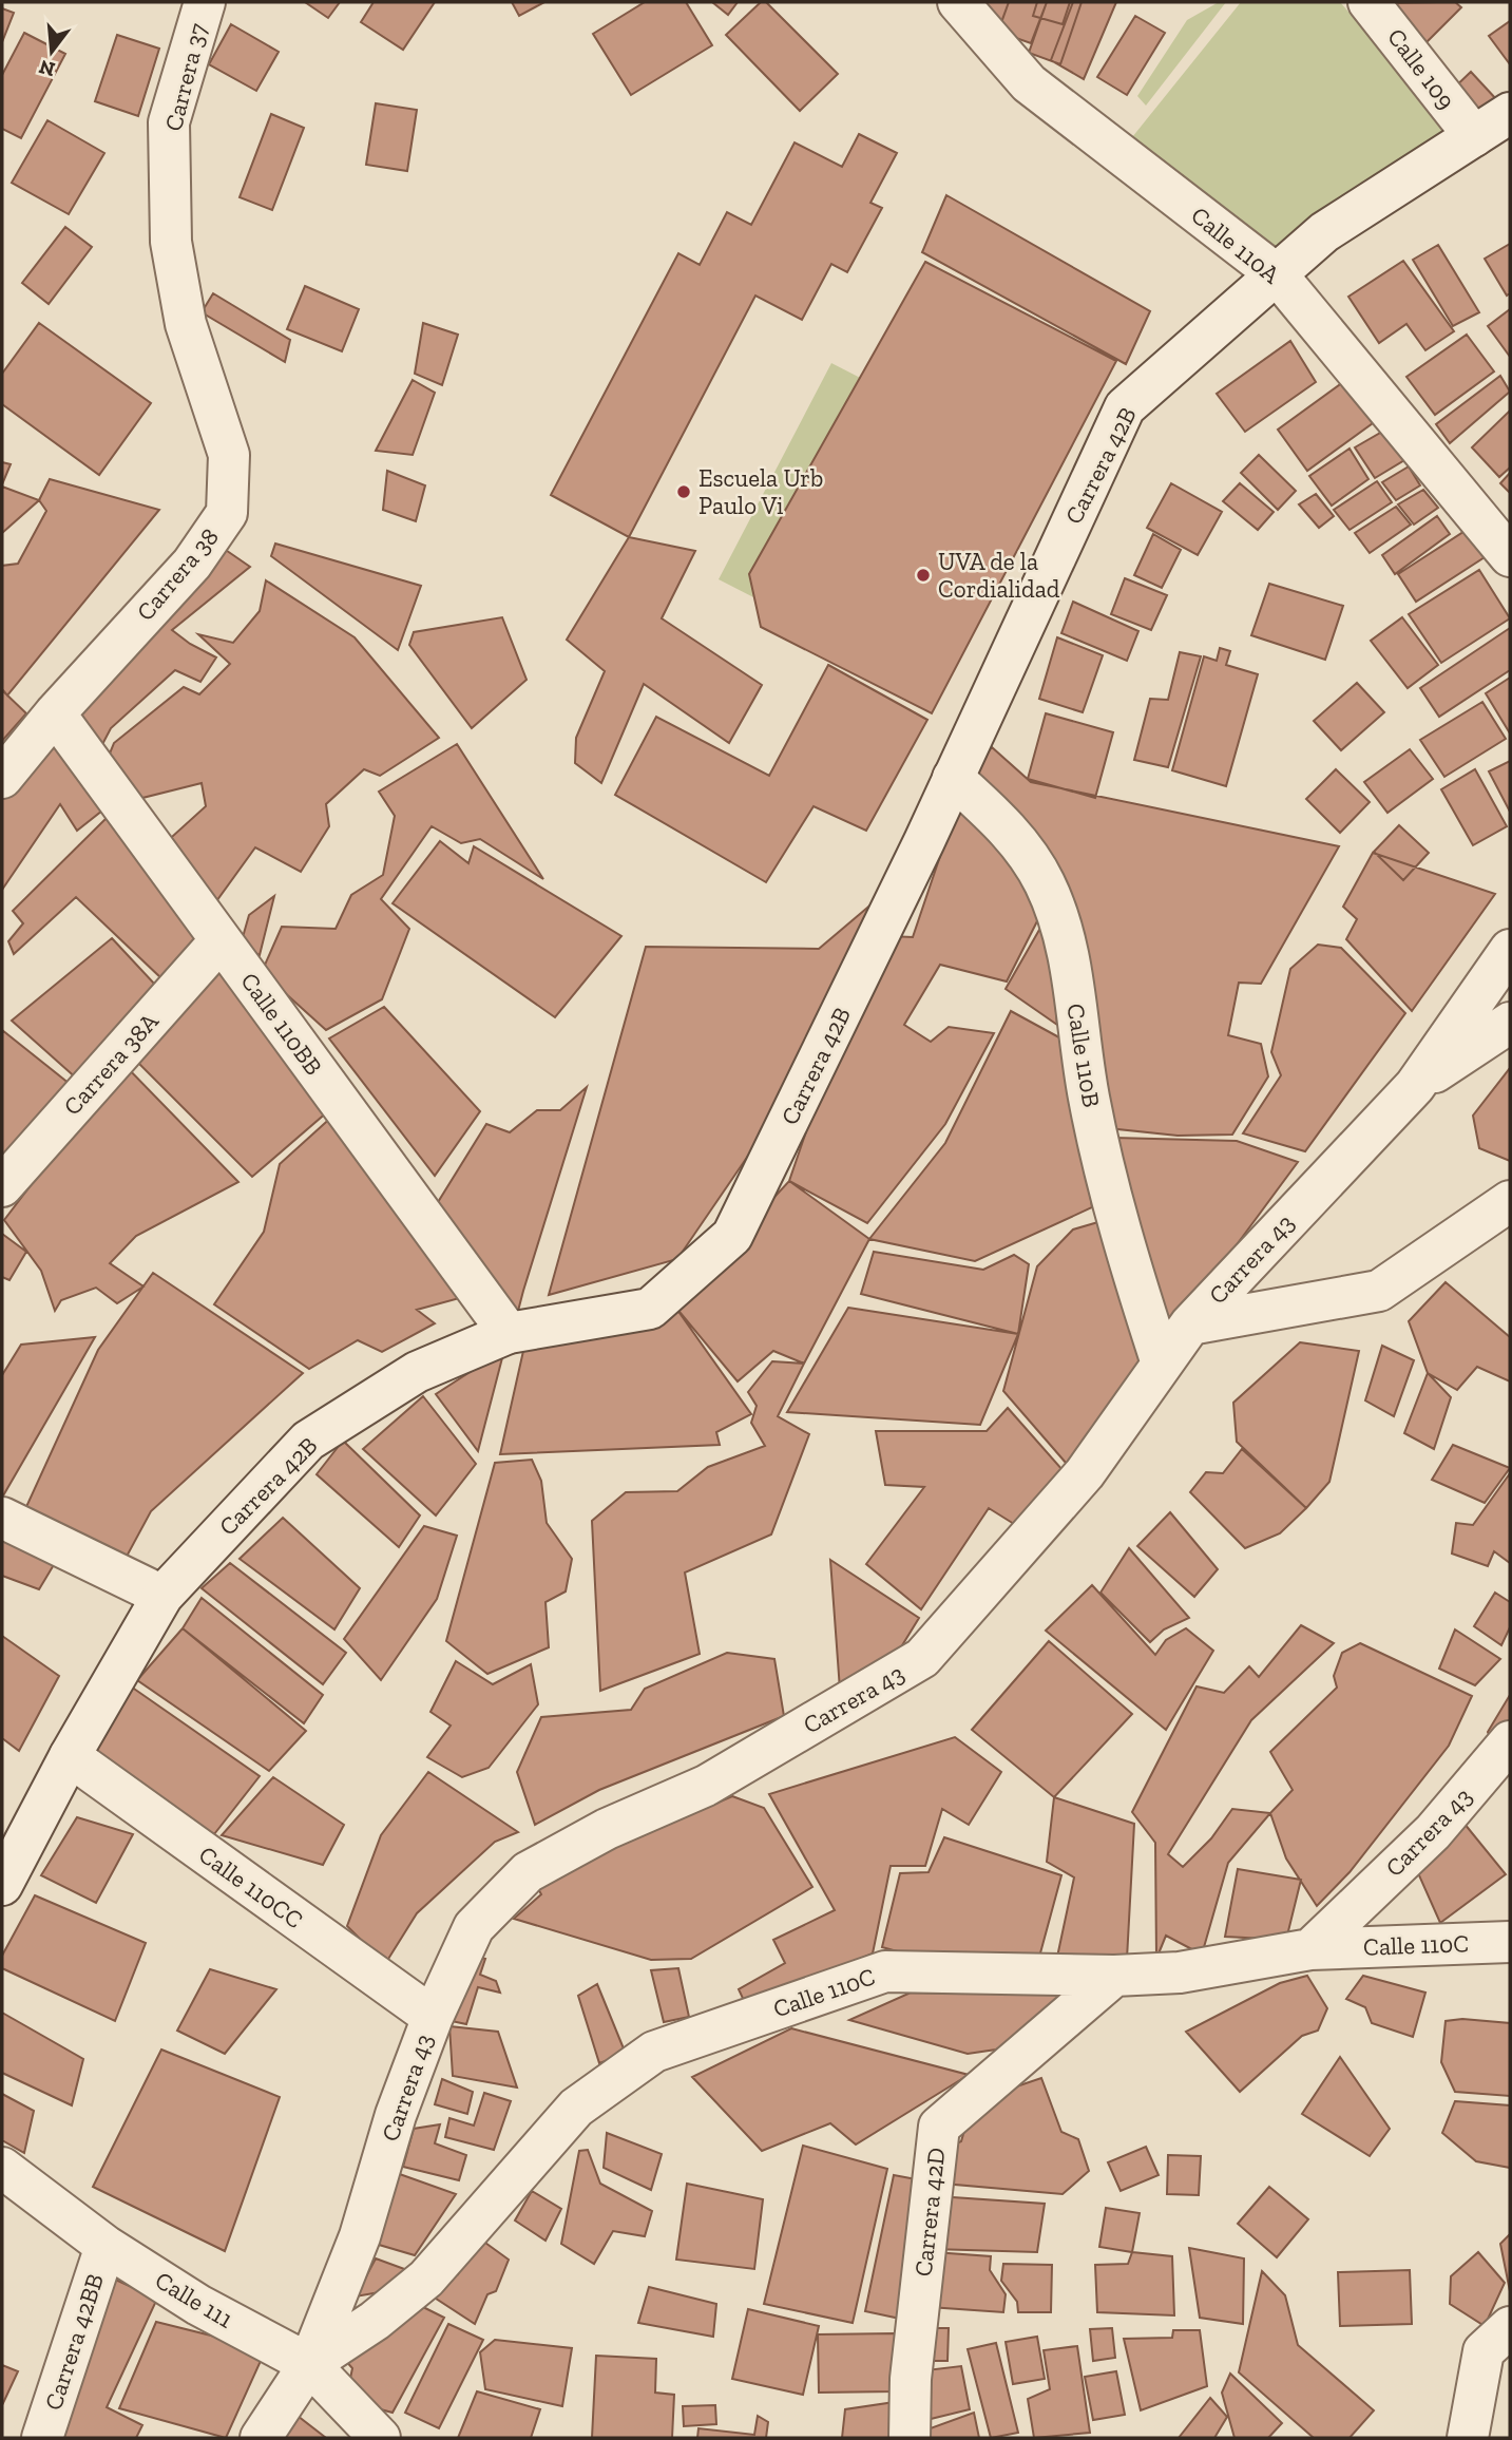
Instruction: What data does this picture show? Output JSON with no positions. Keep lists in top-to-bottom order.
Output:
{
  "streets": {
    "street": [
      "Calle 109",
      "Carrera 37",
      "Calle 110A",
      "Carrera 42B",
      "Carrera 38",
      "Calle 110BB",
      "Calle 110B",
      "Carrera 38A",
      "Carrera 43",
      "Calle 110CC",
      "Calle 110C",
      "Carrera 42D",
      "Calle 111",
      "Carrera 42BB"
    ]
  },
  "crossings": [
    ["Calle 109", "Carrera 42B"],
    ["Carrera 37", "Carrera 38"],
    ["Calle 110A", "Carrera 42B"],
    ["Carrera 42B", "Calle 110BB"],
    ["Carrera 42B", "Calle 110B"],
    ["Carrera 42B", "Calle 110CC"],
    ["Carrera 38", "Calle 110BB"],
    ["Calle 110BB", "Carrera 38A"],
    ["Calle 110B", "Carrera 43"],
    ["Carrera 43", "Calle 110CC"],
    ["Carrera 43", "Calle 110C"],
    ["Carrera 43", "Calle 111"],
    ["Calle 110C", "Carrera 42D"],
    ["Calle 110C", "Calle 111"],
    ["Calle 111", "Carrera 42BB"]
  ],
  "places": ["Escuela Urb Paulo Vi", "UVA de la Cordialidad"],
  "north": "bottom"
}
